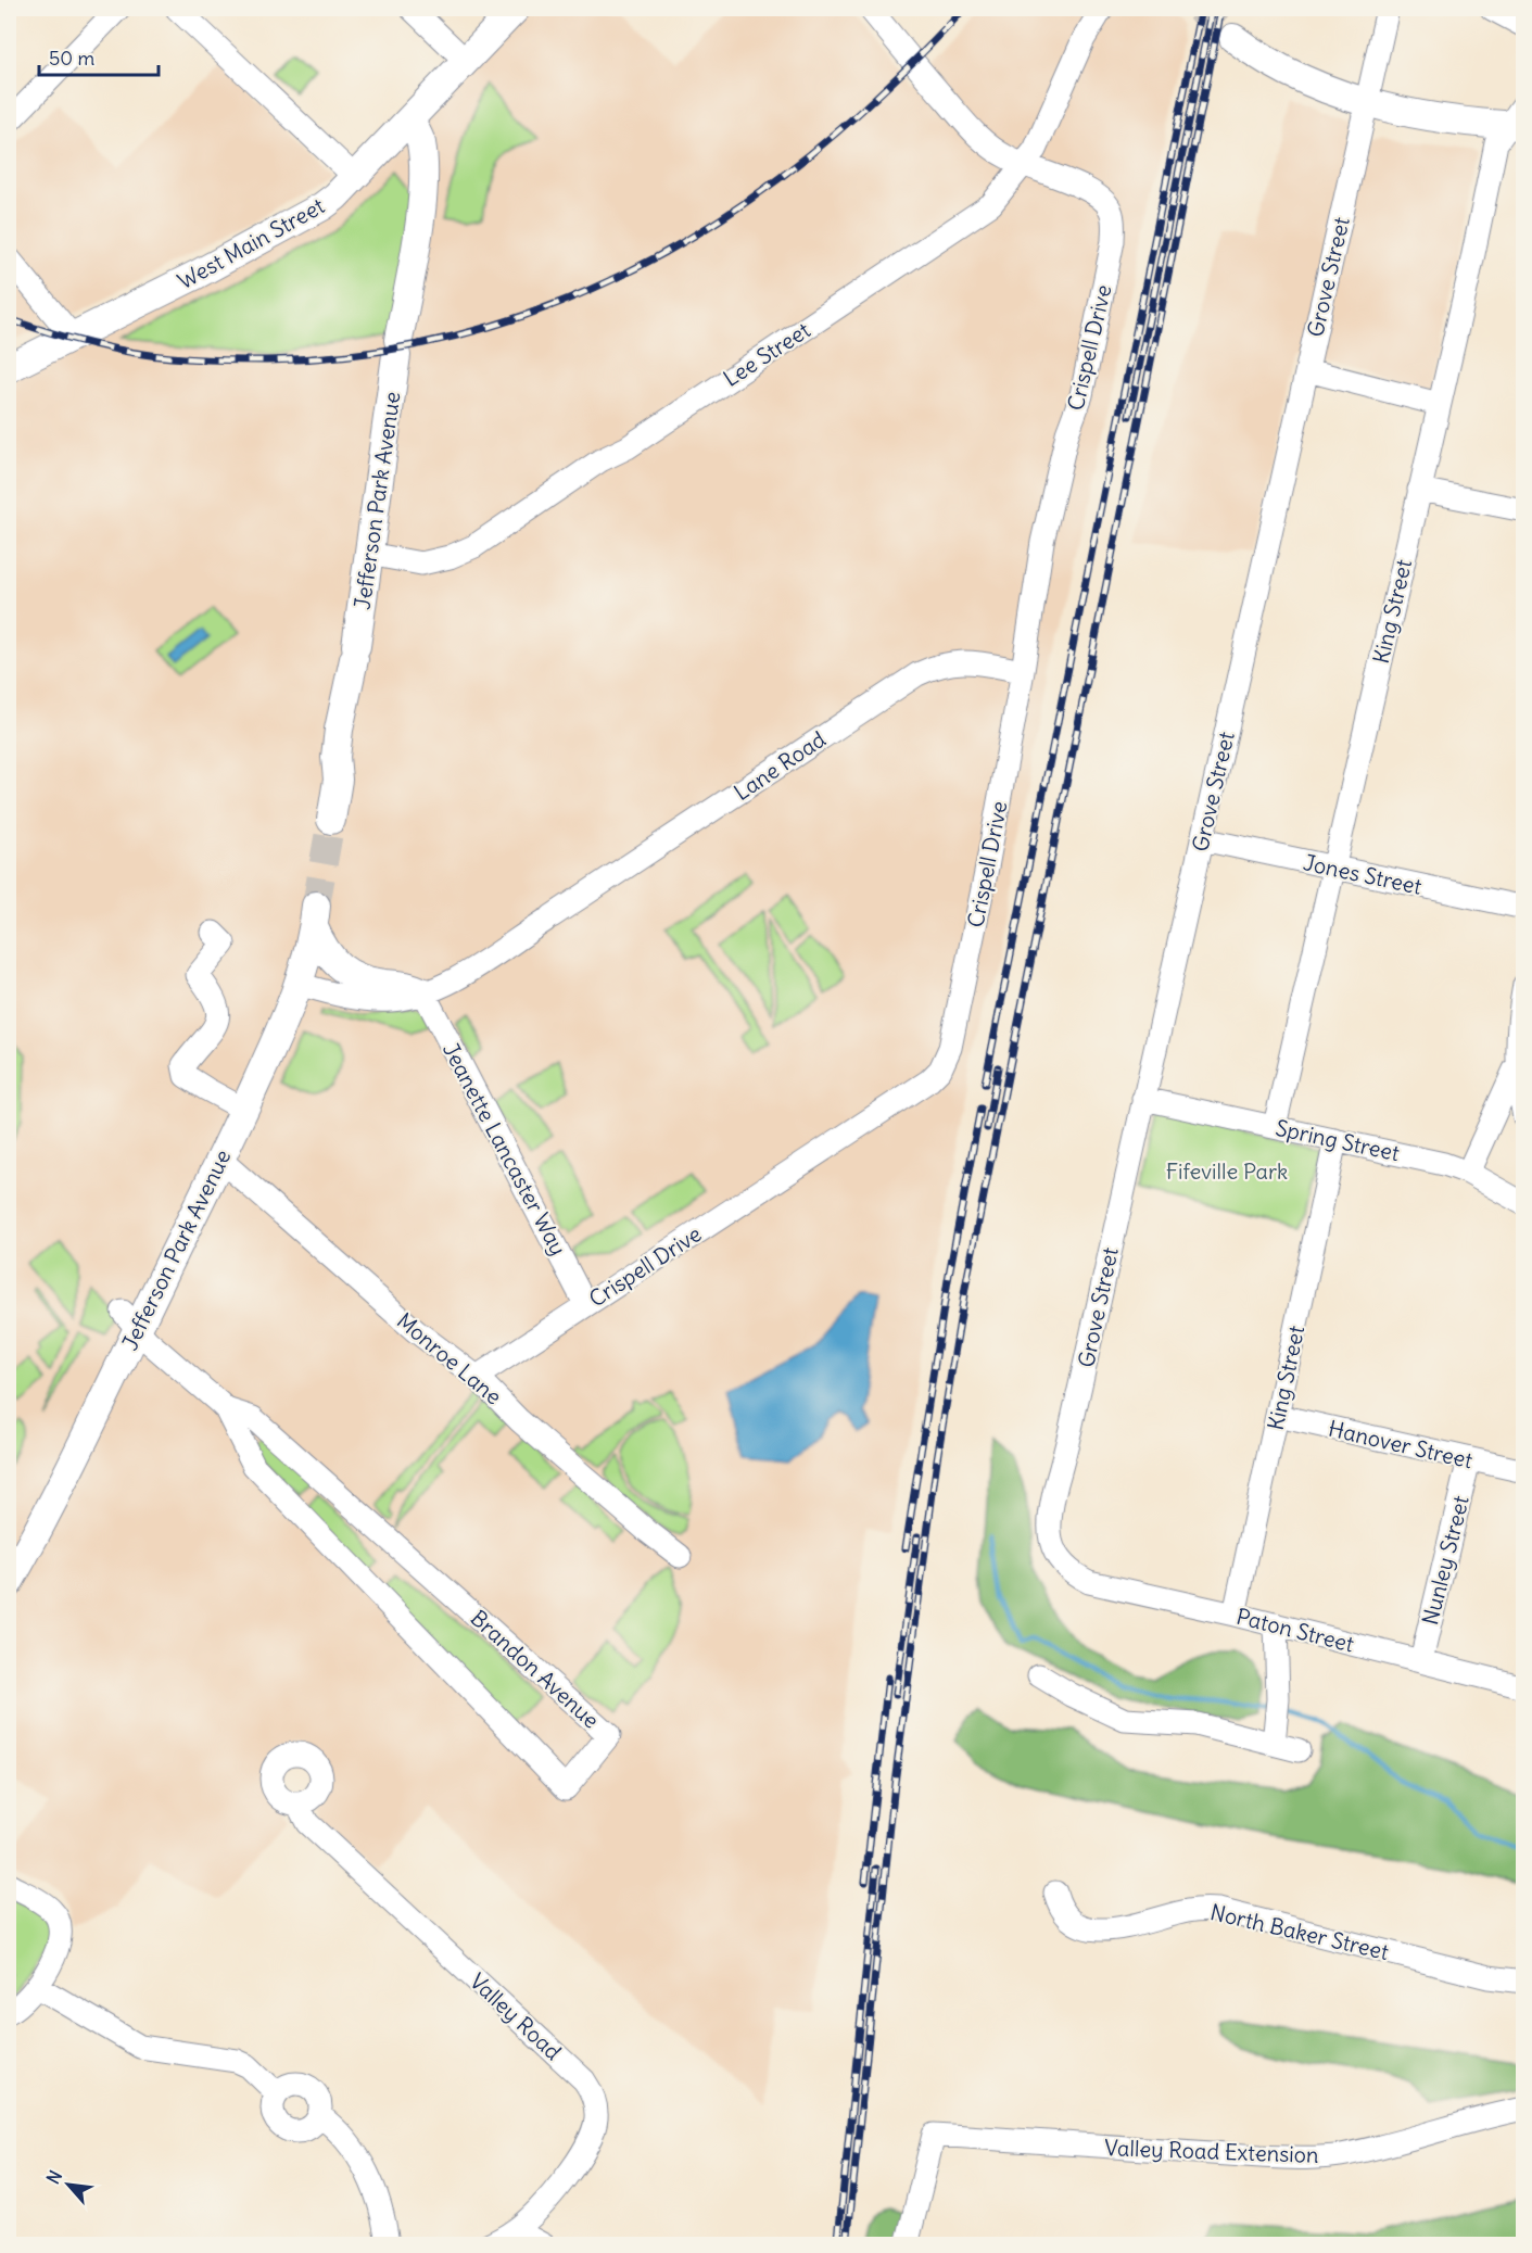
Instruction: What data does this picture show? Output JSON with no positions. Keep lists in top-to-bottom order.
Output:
{
  "streets": {
    "main road": ["West Main Street", "Jefferson Park Avenue"],
    "street": [
      "Grove Street",
      "Crispell Drive",
      "Lee Street",
      "King Street",
      "Lane Road",
      "Jones Street",
      "Spring Street",
      "Jeanette Lancaster Way",
      "Monroe Lane",
      "Hanover Street",
      "Nunley Street",
      "Paton Street",
      "Brandon Avenue",
      "North Baker Street",
      "Valley Road",
      "Valley Road Extension"
    ]
  },
  "crossings": [
    ["West Main Street", "Jefferson Park Avenue"],
    ["Grove Street", "Jones Street"],
    ["Grove Street", "Spring Street"],
    ["Grove Street", "Paton Street"],
    ["Crispell Drive", "Lee Street"],
    ["Crispell Drive", "Lane Road"],
    ["Crispell Drive", "Jeanette Lancaster Way"],
    ["Crispell Drive", "Monroe Lane"],
    ["Lee Street", "Jefferson Park Avenue"],
    ["Jefferson Park Avenue", "Lane Road"],
    ["Jefferson Park Avenue", "Jeanette Lancaster Way"],
    ["Jefferson Park Avenue", "Monroe Lane"],
    ["Jefferson Park Avenue", "Brandon Avenue"],
    ["King Street", "Jones Street"],
    ["King Street", "Spring Street"],
    ["King Street", "Hanover Street"],
    ["King Street", "Paton Street"],
    ["Lane Road", "Jeanette Lancaster Way"],
    ["Hanover Street", "Nunley Street"],
    ["Nunley Street", "Paton Street"]
  ],
  "parks": ["Fifeville Park"],
  "scale_bar": "50 m",
  "north": "top left"
}
